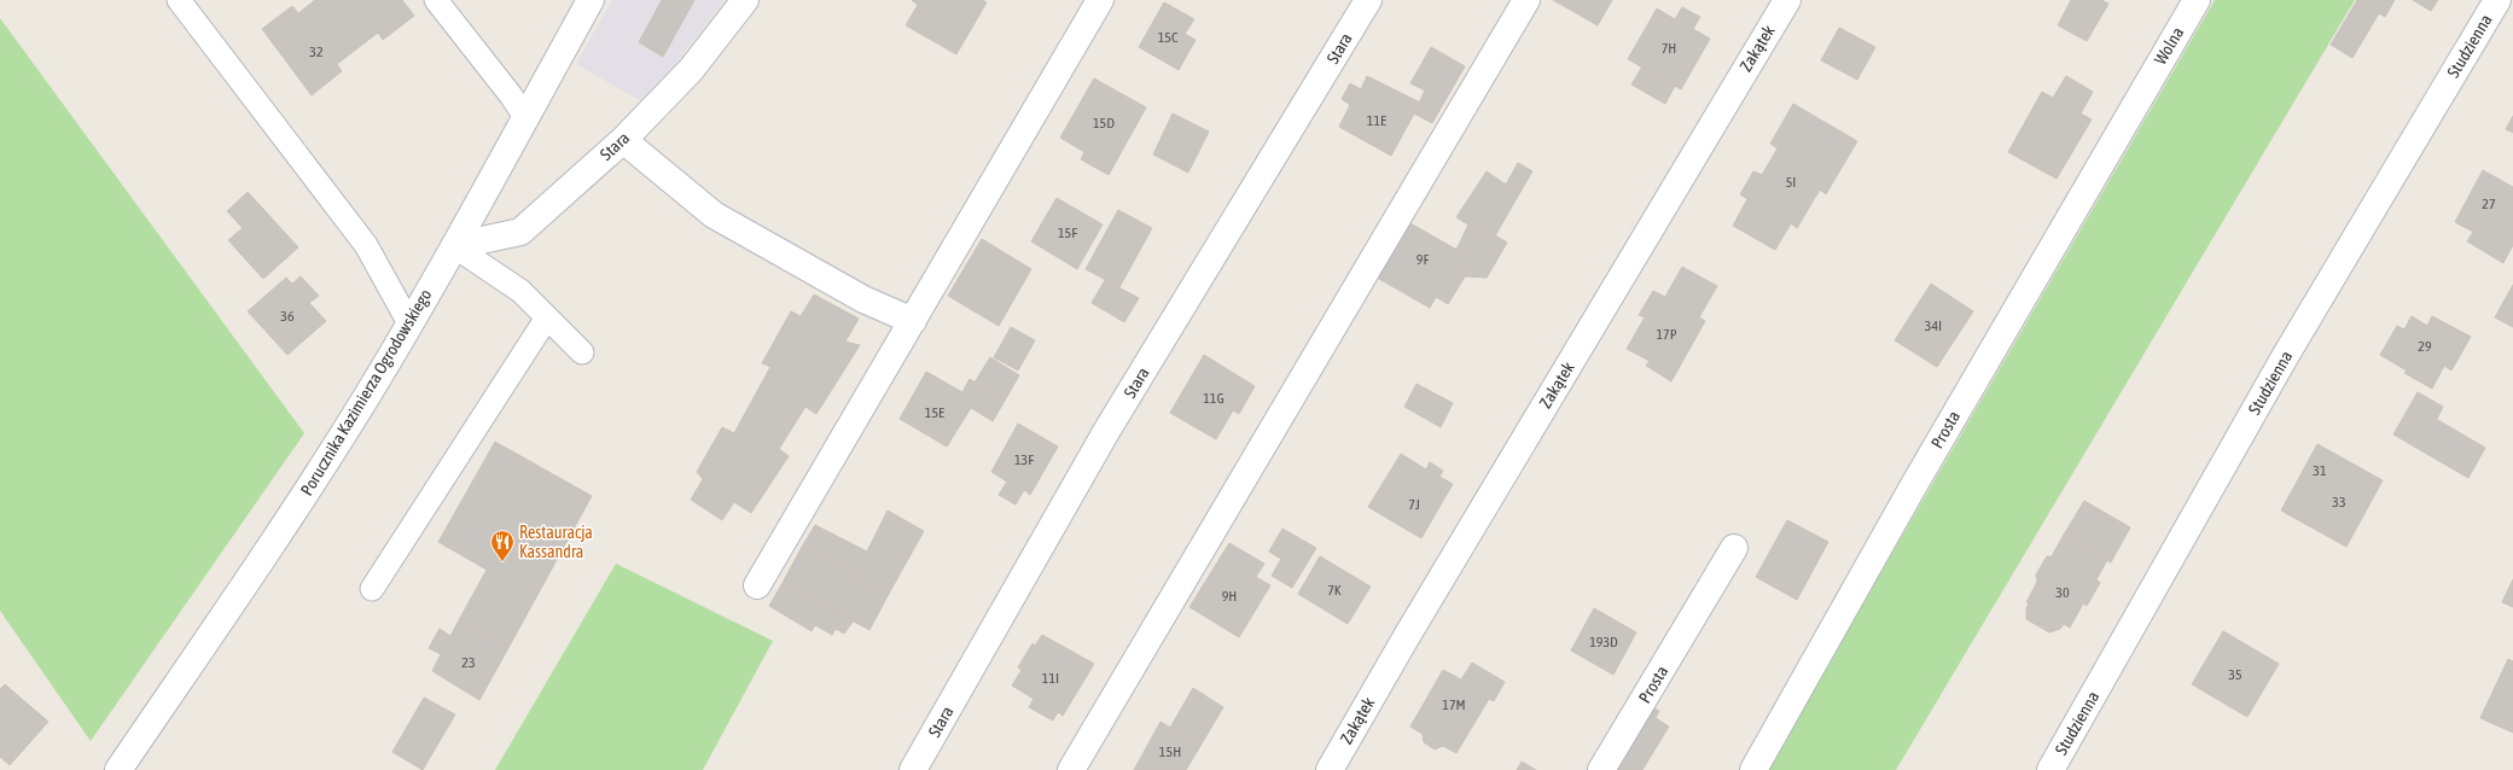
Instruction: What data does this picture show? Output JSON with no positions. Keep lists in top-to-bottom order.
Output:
{
  "streets": {
    "street": [
      "Wolna",
      "Studzienna",
      "Stara",
      "Zakątek",
      "Porucznika Kazimierza Ogrodowskiego",
      "Prosta"
    ]
  },
  "crossings": [
    ["Wolna", "Prosta"],
    ["Stara", "Porucznika Kazimierza Ogrodowskiego"]
  ],
  "places": {
    "restaurant": ["Restauracja Kassandra"]
  },
  "house_numbers": [
    "15C",
    "7H",
    "32",
    "11E",
    "15D",
    "5I",
    "27",
    "15F",
    "9F",
    "36",
    "34I",
    "17P",
    "29",
    "11G",
    "15E",
    "13F",
    "31",
    "33",
    "7J",
    "7K",
    "30",
    "9H",
    "193D",
    "23",
    "35",
    "11I",
    "17M",
    "15H"
  ]
}
